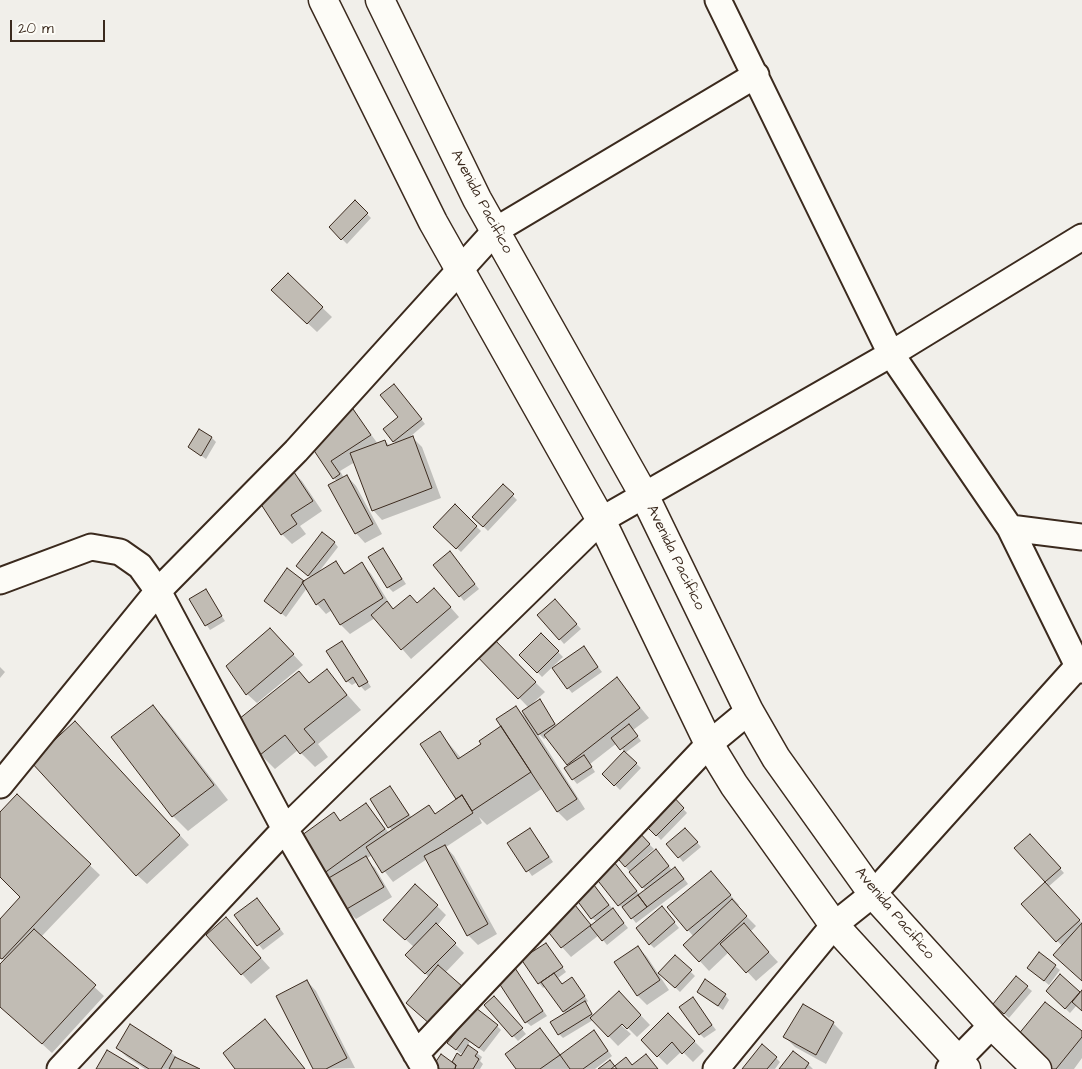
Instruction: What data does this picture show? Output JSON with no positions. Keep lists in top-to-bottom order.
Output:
{
  "streets": {
    "main road": ["Avenida Pacifico"]
  },
  "scale_bar": "20 m"
}
